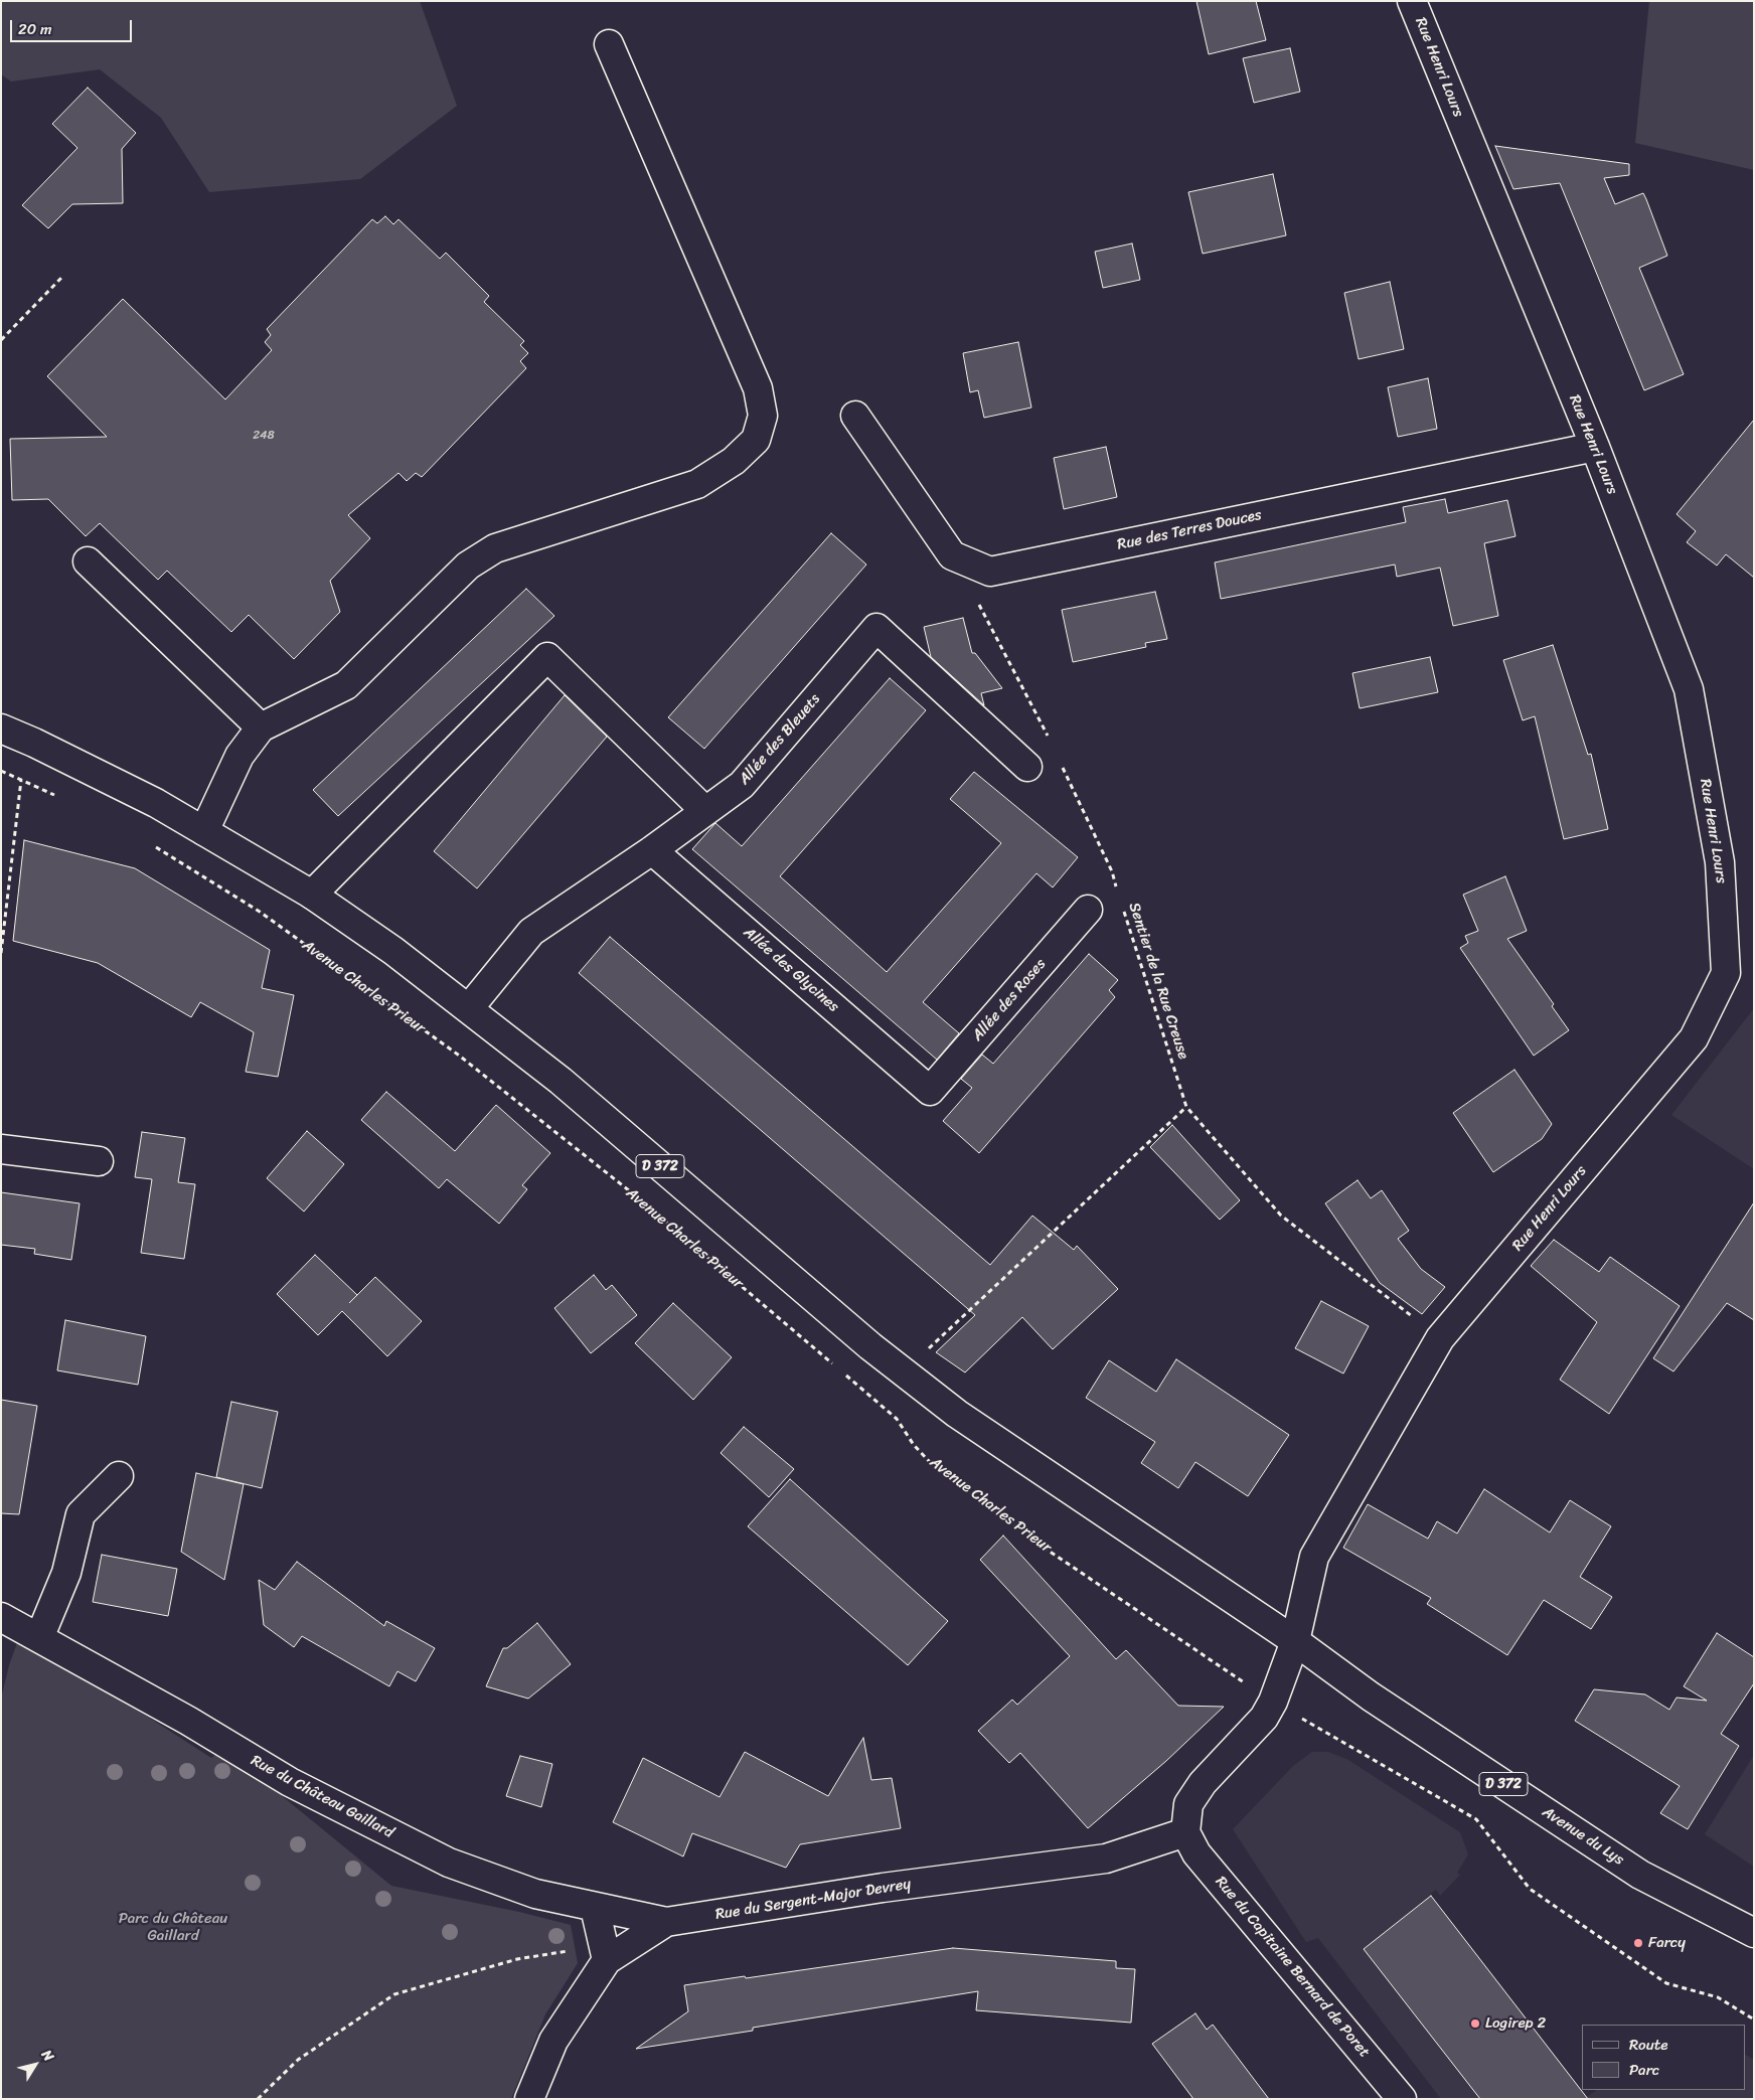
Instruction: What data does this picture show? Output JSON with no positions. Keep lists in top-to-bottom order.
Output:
{
  "streets": {
    "street": [
      "Rue Henri Lours",
      "Rue des Terres Douces",
      "Allée des Bleuets",
      "Allée des Glycines",
      "Allée des Roses",
      "D 372",
      "Rue du Château Gaillard",
      "Avenue du Lys",
      "Rue du Sergent-Major Devrey",
      "Rue du Capitaine Bernard de Poret"
    ],
    "path": ["Sentier de la Rue Creuse", "Avenue Charles Prieur"]
  },
  "crossings": [
    ["Rue Henri Lours", "Rue des Terres Douces"],
    ["Rue Henri Lours", "Sentier de la Rue Creuse"],
    ["Rue Henri Lours", "Avenue Charles Prieur"],
    ["Rue Henri Lours", "D 372"],
    ["Rue Henri Lours", "Avenue du Lys"],
    ["Rue Henri Lours", "Rue du Sergent-Major Devrey"],
    ["Rue Henri Lours", "Rue du Capitaine Bernard de Poret"],
    ["Allée des Bleuets", "Allée des Glycines"],
    ["Allée des Bleuets", "D 372"],
    ["Allée des Glycines", "Allée des Roses"],
    ["D 372", "Avenue du Lys"],
    ["Rue du Château Gaillard", "Rue du Sergent-Major Devrey"],
    ["Rue du Sergent-Major Devrey", "Rue du Capitaine Bernard de Poret"]
  ],
  "parks": ["Parc du Château Gaillard"],
  "places": ["Farcy", "Logirep 2"],
  "house_numbers": ["248"],
  "legend": ["Route", "Parc"],
  "scale_bar": "20 m",
  "north": "top right"
}
